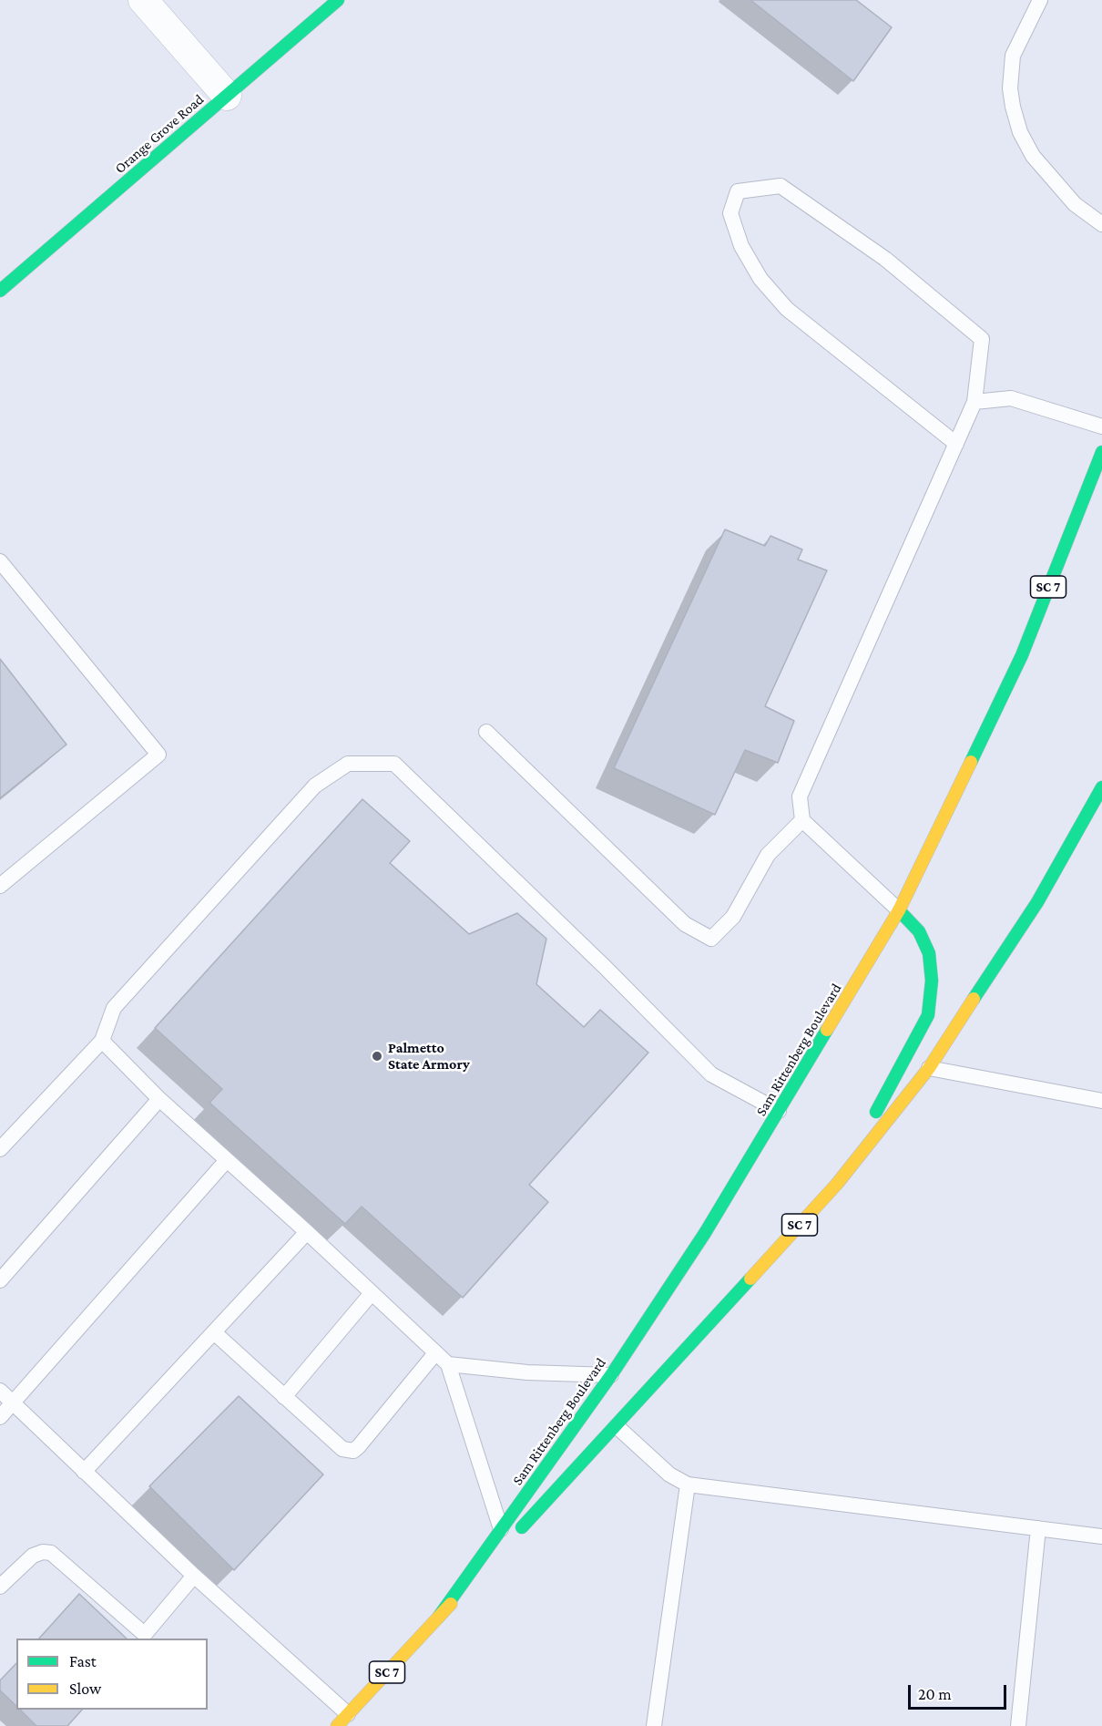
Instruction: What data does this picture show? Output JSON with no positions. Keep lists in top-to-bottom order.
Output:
{
  "streets": {
    "main road": ["Orange Grove Road", "SC 7", "Sam Rittenberg Boulevard"]
  },
  "places": ["Palmetto State Armory"],
  "legend": ["Fast", "Slow"],
  "scale_bar": "20 m"
}
